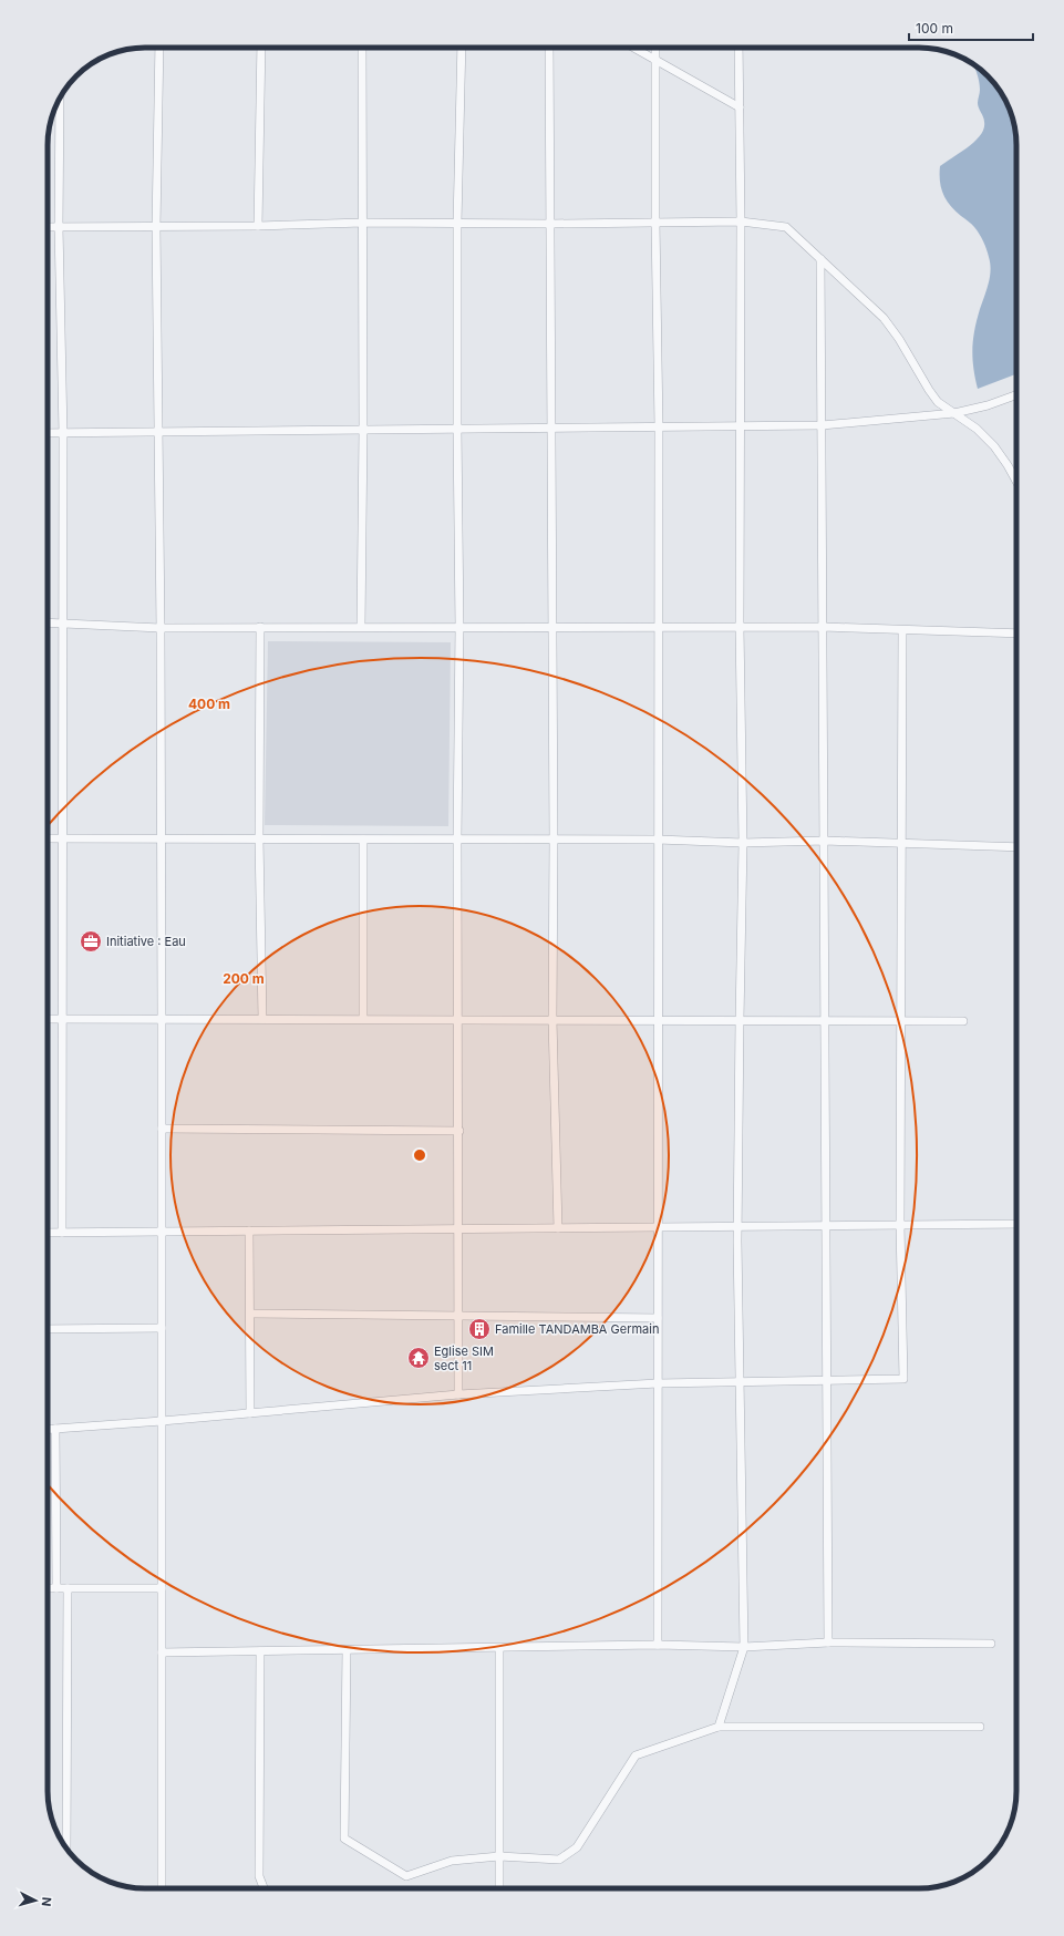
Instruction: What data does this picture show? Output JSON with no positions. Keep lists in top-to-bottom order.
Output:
{
  "places": {
    "office": ["Initiative : Eau"],
    "building": ["Famille TANDAMBA Germain"],
    "temple": ["Eglise SIM sect 11"]
  },
  "scale_bar": "100 m",
  "north": "right",
  "rings": ["400 m", "200 m"]
}
